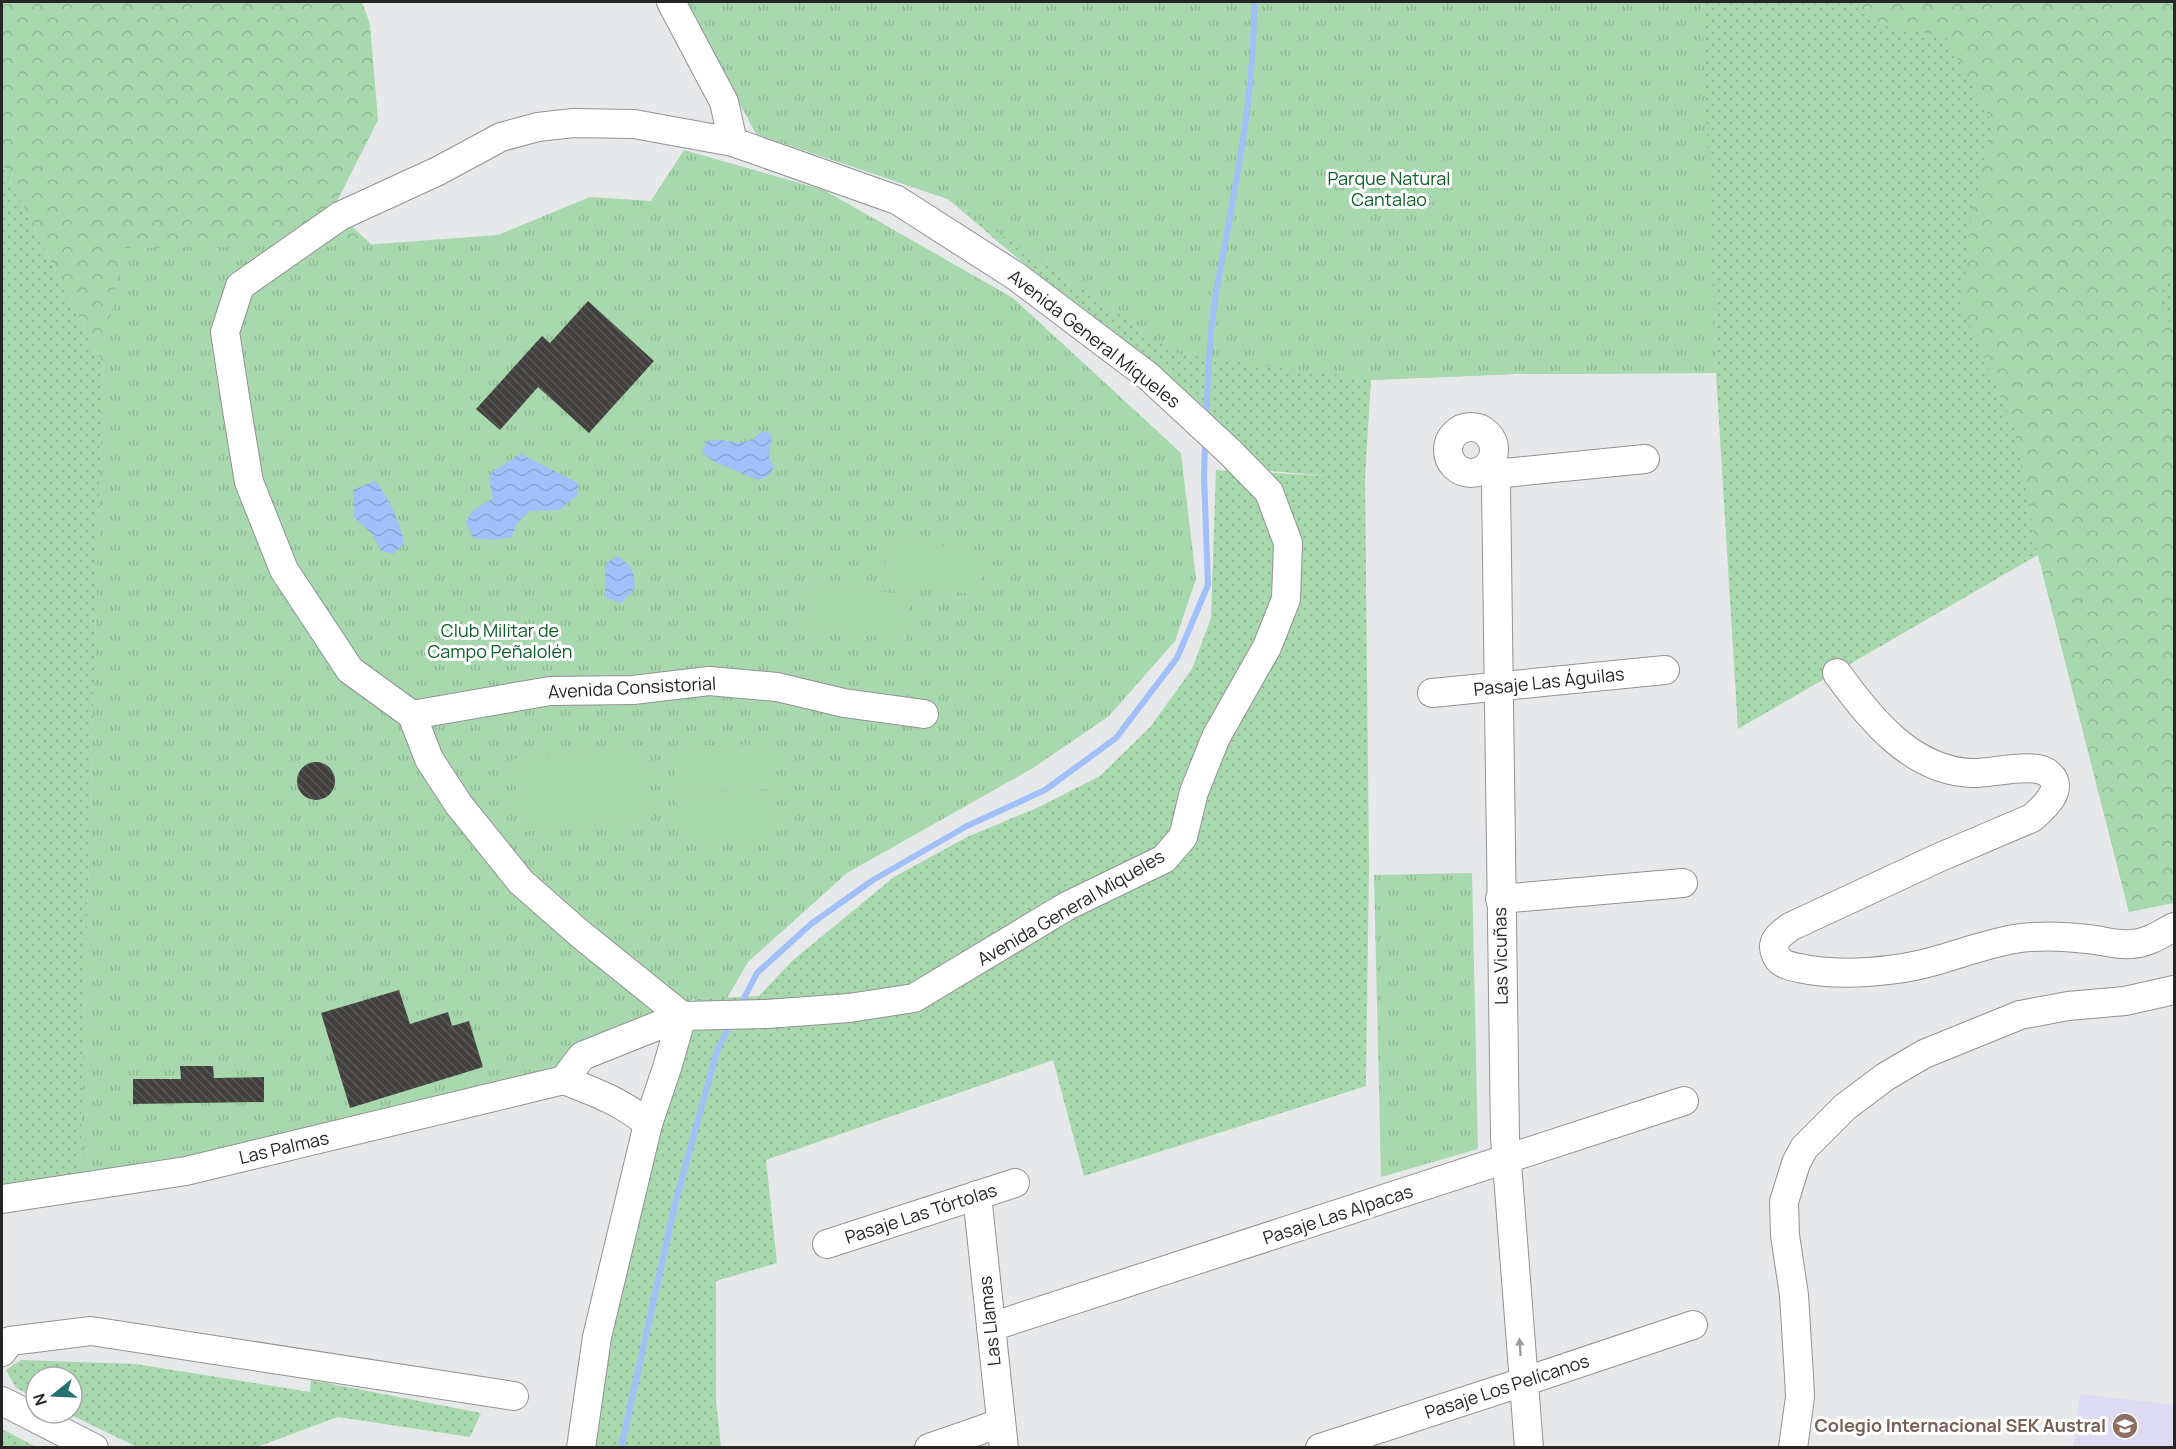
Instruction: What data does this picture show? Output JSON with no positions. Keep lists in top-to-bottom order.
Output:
{
  "streets": {
    "street": [
      "Avenida General Miqueles",
      "Pasaje Las Águilas",
      "Avenida Consistorial",
      "Las Vicuñas",
      "Las Palmas",
      "Pasaje Las Tórtolas",
      "Pasaje Las Alpacas",
      "Las Llamas",
      "Pasaje Los Pelícanos"
    ]
  },
  "crossings": [
    ["Avenida General Miqueles", "Avenida Consistorial"],
    ["Pasaje Las Águilas", "Las Vicuñas"],
    ["Las Vicuñas", "Pasaje Las Alpacas"],
    ["Las Vicuñas", "Pasaje Los Pelícanos"],
    ["Pasaje Las Tórtolas", "Las Llamas"],
    ["Pasaje Las Alpacas", "Las Llamas"]
  ],
  "parks": ["Parque Natural Cantalao", "Club Militar de Campo Peñalolén"],
  "places": {
    "school or university": ["Colegio Internacional SEK Austral"]
  },
  "north": "left"
}
